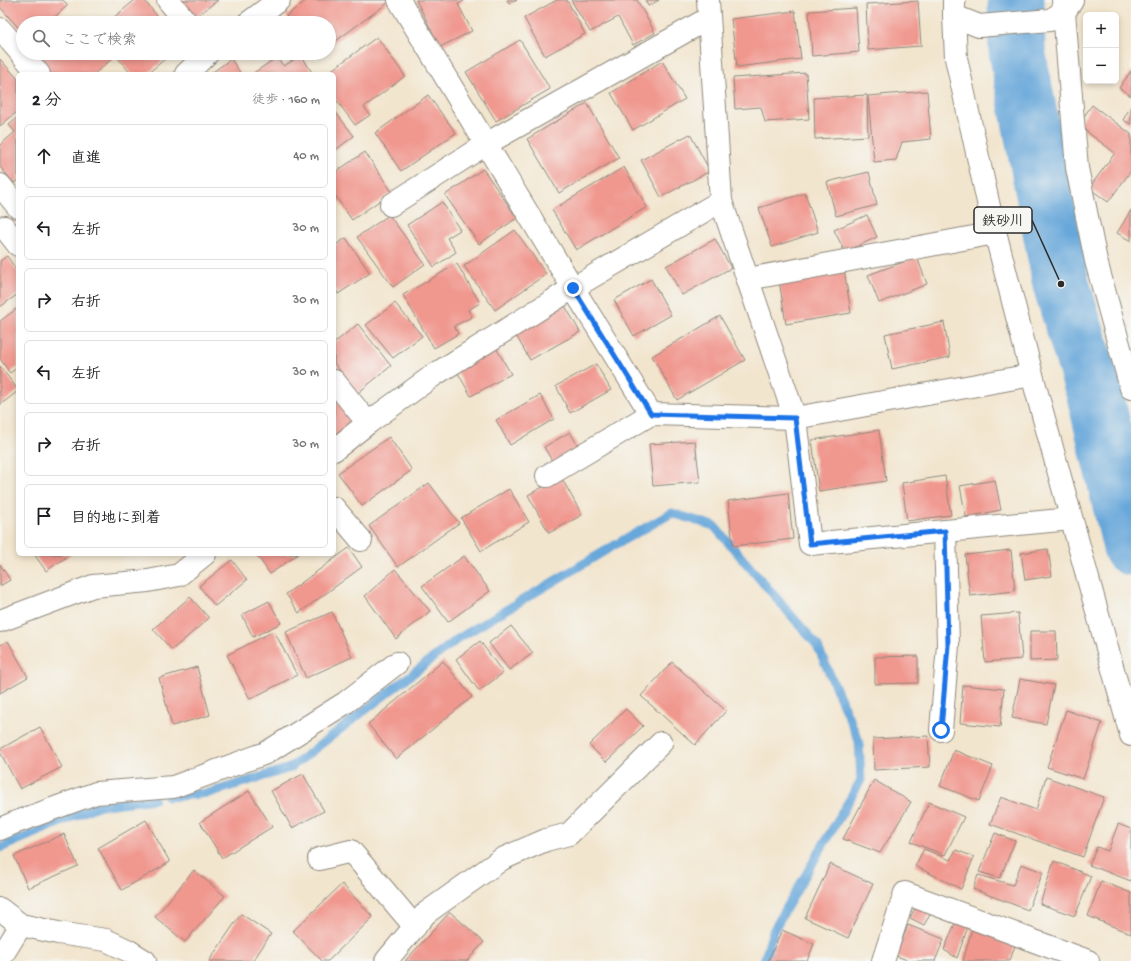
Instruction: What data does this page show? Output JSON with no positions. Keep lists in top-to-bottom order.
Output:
{
  "places": ["鉄砂川"],
  "page": {
    "map_buttons": ["+", "−"],
    "search": "ここで検索",
    "heading": ["2 分", "徒歩 · 160 m"],
    "list": [
      ["直進", "40 m"],
      ["左折", "30 m"],
      ["右折", "30 m"],
      ["左折", "30 m"],
      ["右折", "30 m"],
      "目的地に到着"
    ]
  }
}
